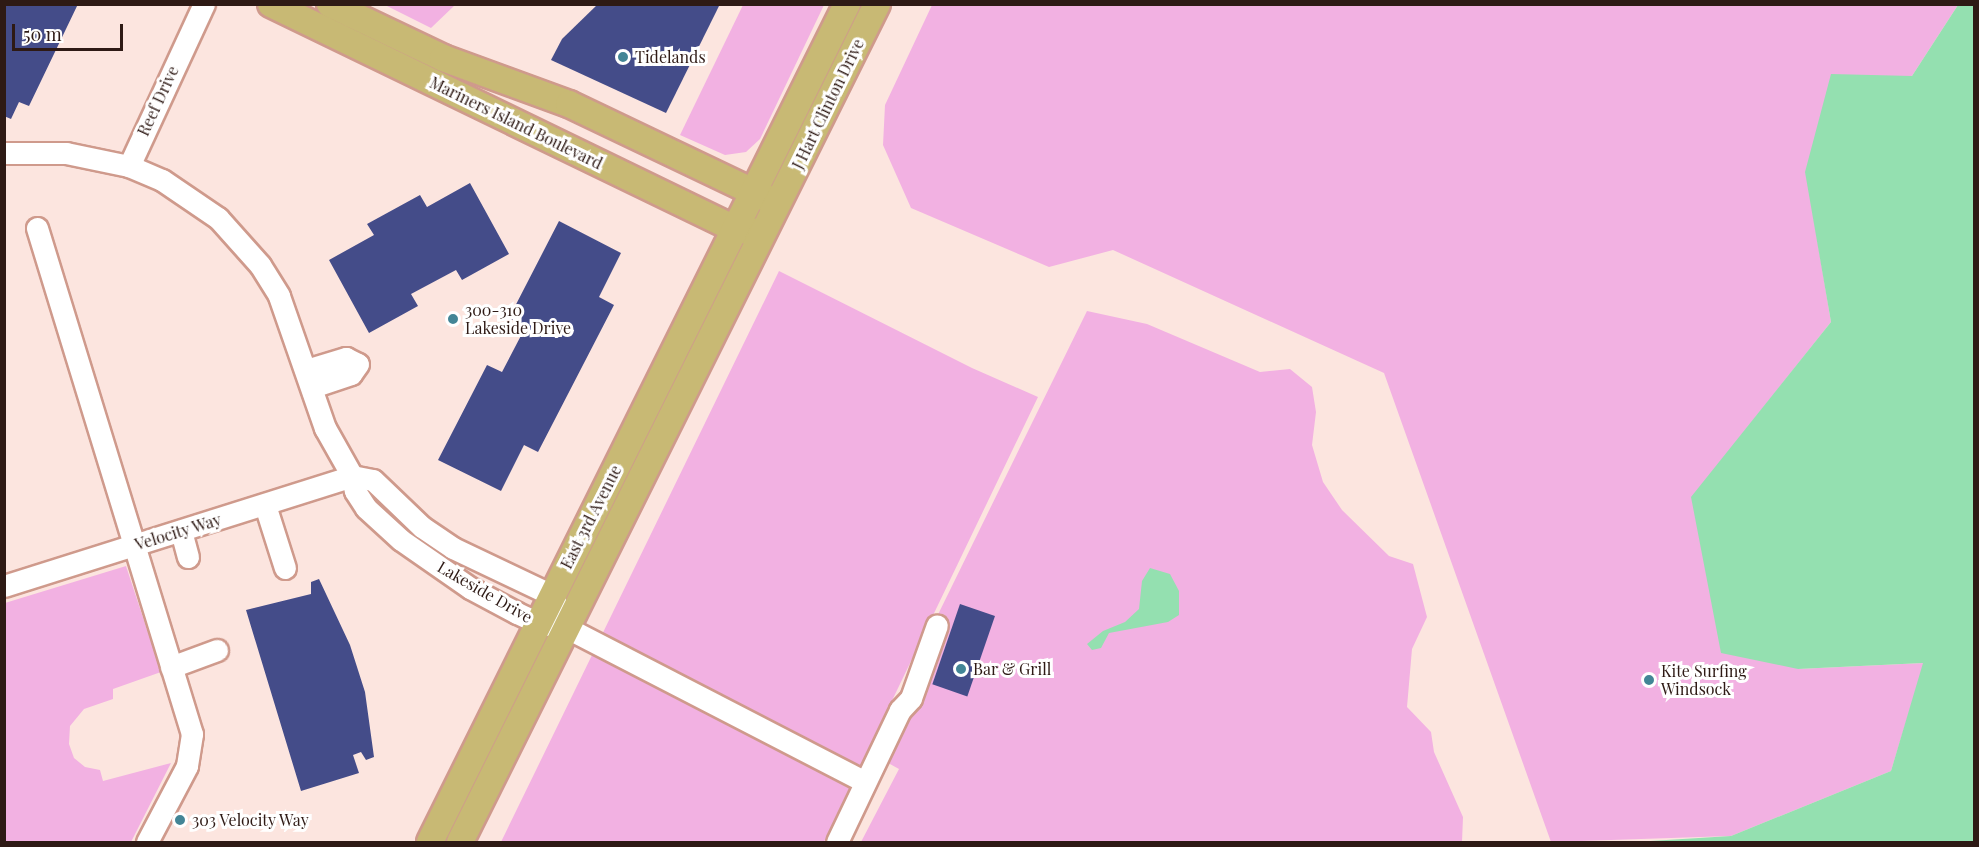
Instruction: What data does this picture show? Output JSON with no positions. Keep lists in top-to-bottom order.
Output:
{
  "streets": {
    "main road": ["J Hart Clinton Drive", "Mariners Island Boulevard", "East 3rd Avenue"],
    "street": ["Reef Drive", "Velocity Way", "Lakeside Drive"]
  },
  "crossings": [
    ["Reef Drive", "Lakeside Drive"],
    ["J Hart Clinton Drive", "Mariners Island Boulevard"],
    ["J Hart Clinton Drive", "East 3rd Avenue"],
    ["Mariners Island Boulevard", "East 3rd Avenue"],
    ["East 3rd Avenue", "Lakeside Drive"],
    ["Velocity Way", "Lakeside Drive"]
  ],
  "places": [
    "Tidelands",
    "300-310 Lakeside Drive",
    "Bar & Grill",
    "Kite Surfing Windsock",
    "303 Velocity Way"
  ],
  "scale_bar": "50 m"
}
